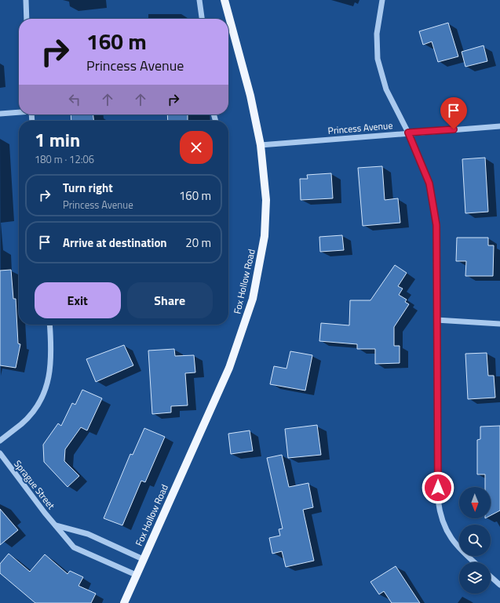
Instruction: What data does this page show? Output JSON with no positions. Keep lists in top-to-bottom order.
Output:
{
  "streets": {
    "main road": ["Fox Hollow Road"],
    "street": ["Princess Avenue", "Sprague Street"]
  },
  "crossings": [
    ["Princess Avenue", "Fox Hollow Road"],
    ["Fox Hollow Road", "Sprague Street"]
  ],
  "north": "bottom",
  "page": {
    "turn": ["160 m", "Princess Avenue"],
    "heading": ["1 min", "180 m · 12:06"],
    "list": [
      {
        "name": "Turn right",
        "note": "Princess Avenue",
        "value": "160 m"
      },
      {
        "name": "Arrive at destination",
        "value": "20 m"
      }
    ],
    "buttons": ["Exit", "Share"]
  }
}
